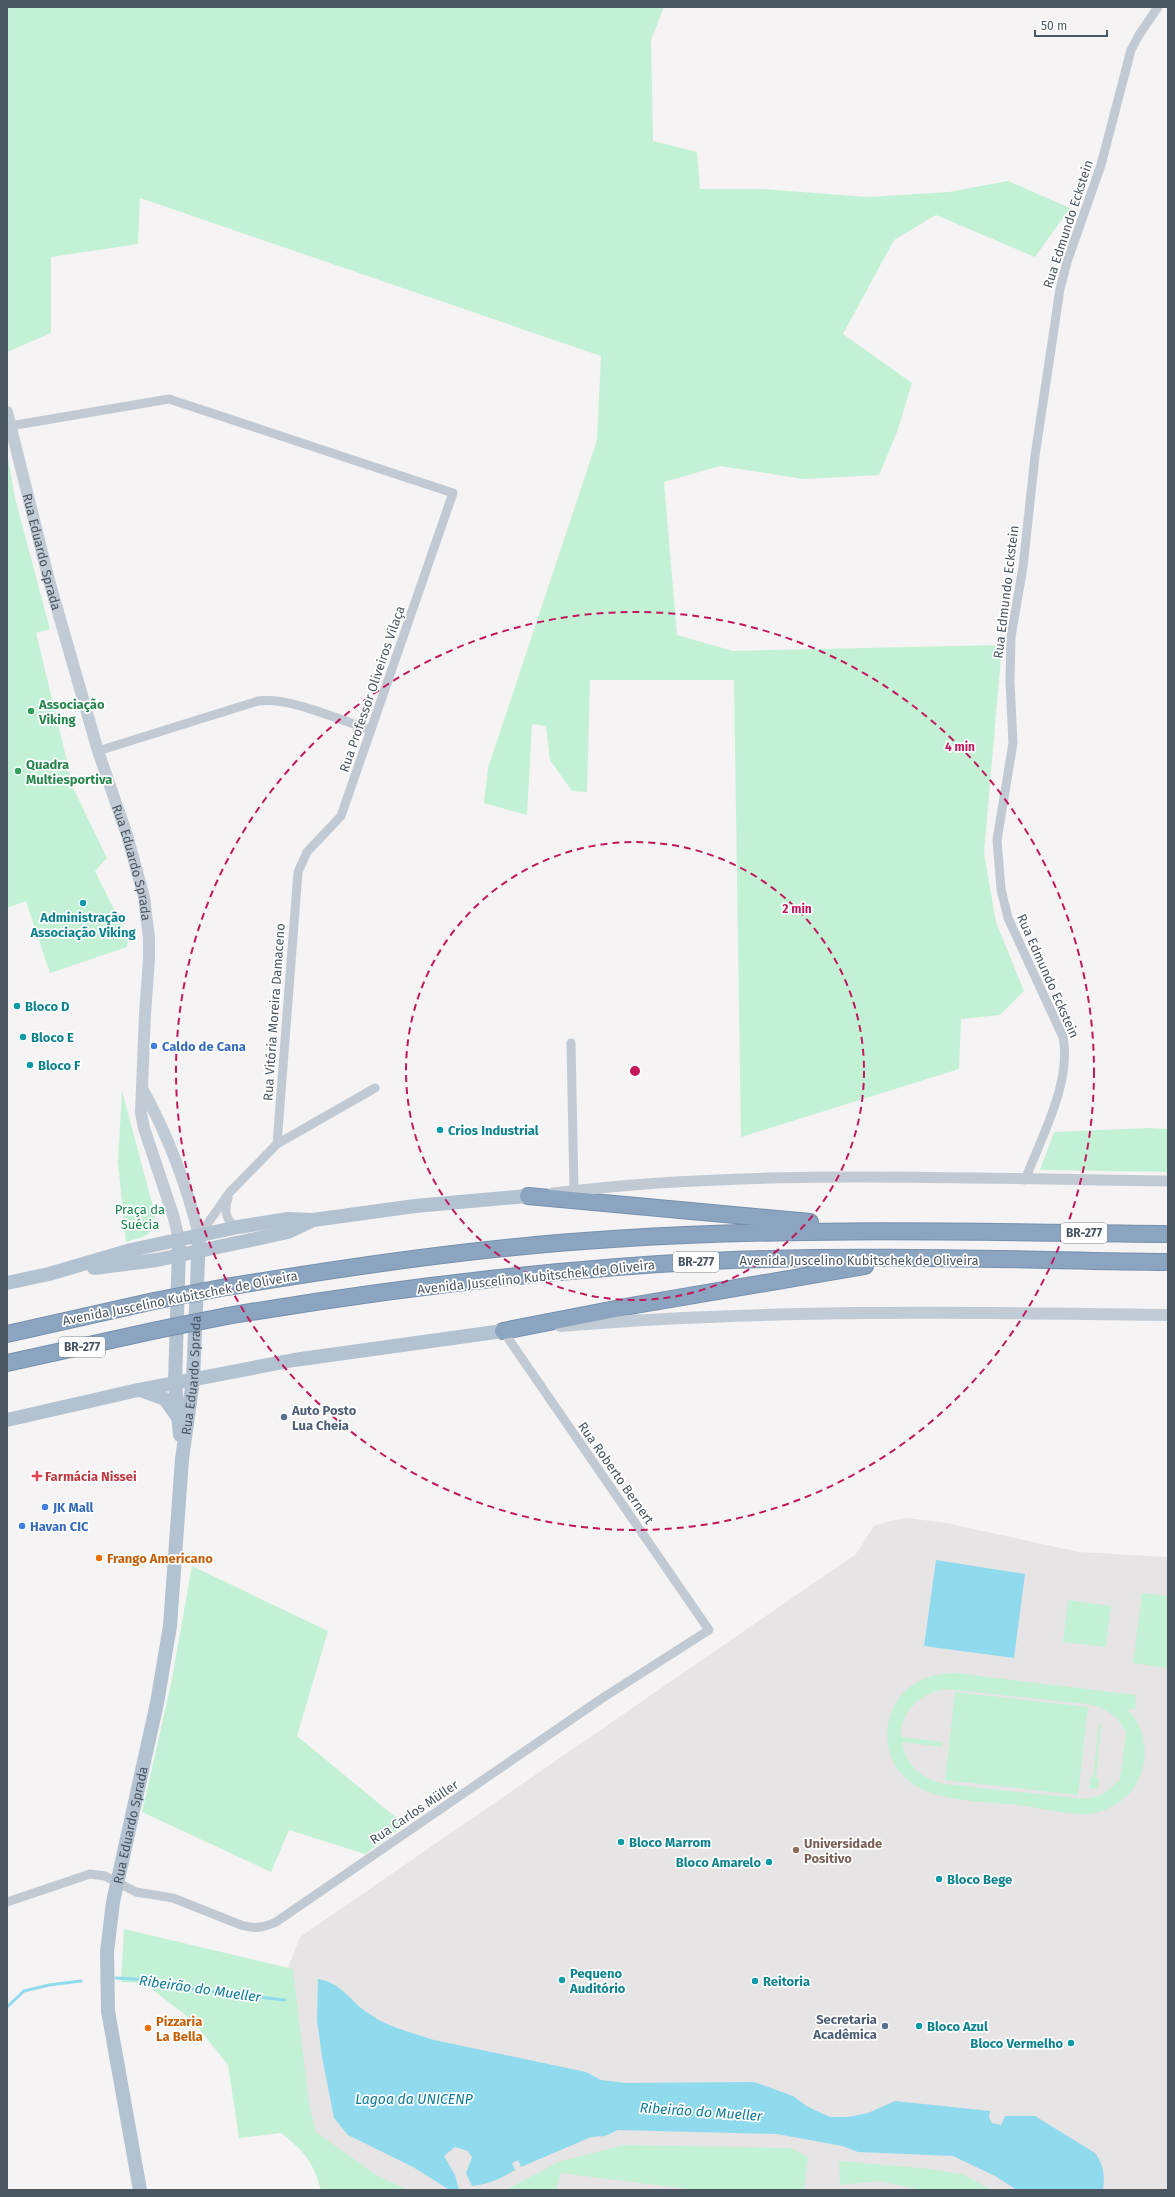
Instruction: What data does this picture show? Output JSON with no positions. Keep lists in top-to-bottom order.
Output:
{
  "streets": {
    "highway": ["BR-277", "Avenida Juscelino Kubitschek de Oliveira"],
    "main road": ["Rua Eduardo Sprada"],
    "street": [
      "Rua Edmundo Eckstein",
      "Rua Professor Oliveiros Vilaça",
      "Rua Vitória Moreira Damaceno",
      "Rua Roberto Bernert",
      "Rua Carlos Müller"
    ]
  },
  "crossings": [
    ["Rua Eduardo Sprada", "Rua Professor Oliveiros Vilaça"],
    ["Rua Eduardo Sprada", "Rua Carlos Müller"],
    ["Rua Professor Oliveiros Vilaça", "Rua Vitória Moreira Damaceno"],
    ["Rua Roberto Bernert", "Rua Carlos Müller"]
  ],
  "water": ["Ribeirão do Mueller", "Lagoa da UNICENP"],
  "parks": ["Praça da Suécia"],
  "places": {
    "other": [
      "Associação Viking",
      "Quadra Multiesportiva",
      "Administração Associação Viking",
      "Bloco D",
      "Bloco E",
      "Caldo de Cana",
      "Bloco F",
      "Crios Industrial",
      "Auto Posto Lua Cheia",
      "JK Mall",
      "Havan CIC",
      "Frango Americano",
      "Bloco Marrom",
      "Universidade Positivo",
      "Bloco Amarelo",
      "Bloco Bege",
      "Pequeno Auditório",
      "Reitoria",
      "Secretaria Acadêmica",
      "Bloco Azul",
      "Pizzaria La Bella",
      "Bloco Vermelho"
    ],
    "health": ["Farmácia Nissei"]
  },
  "scale_bar": "50 m",
  "rings": ["4 min", "2 min"]
}
